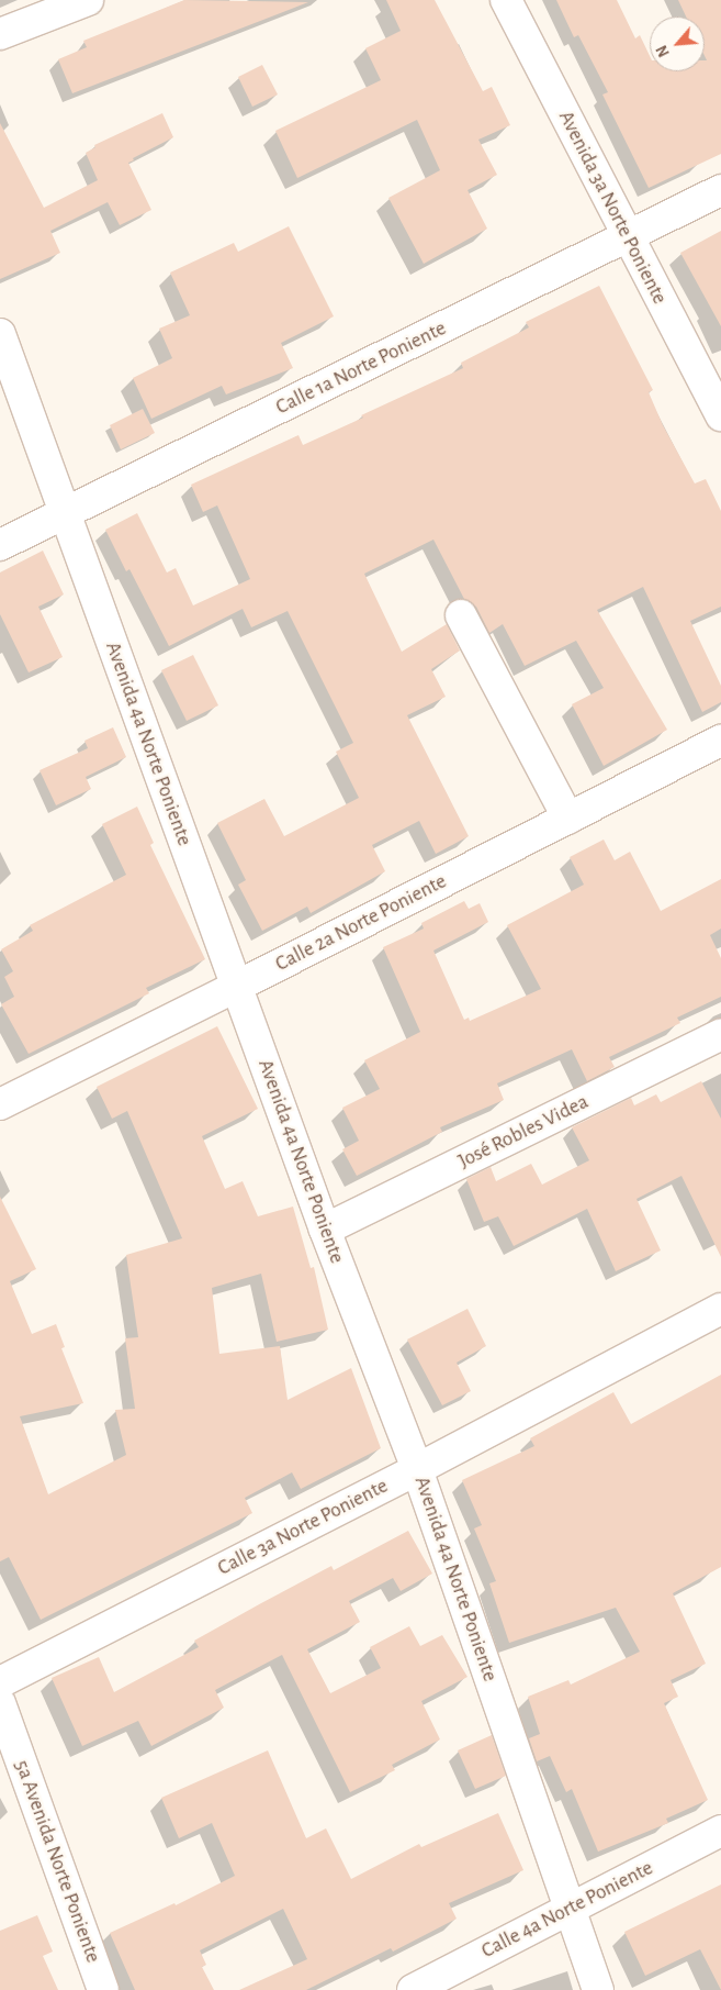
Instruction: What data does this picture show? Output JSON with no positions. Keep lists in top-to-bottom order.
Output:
{
  "streets": {
    "street": [
      "Avenida 3a Norte Poniente",
      "Calle 1a Norte Poniente",
      "Avenida 4a Norte Poniente",
      "Calle 2a Norte Poniente",
      "José Robles Videa",
      "Calle 3a Norte Poniente",
      "5a Avenida Norte Poniente",
      "Calle 4a Norte Poniente"
    ]
  },
  "crossings": [
    ["Avenida 3a Norte Poniente", "Calle 1a Norte Poniente"],
    ["Calle 1a Norte Poniente", "Avenida 4a Norte Poniente"],
    ["Avenida 4a Norte Poniente", "Calle 2a Norte Poniente"],
    ["Avenida 4a Norte Poniente", "José Robles Videa"],
    ["Avenida 4a Norte Poniente", "Calle 3a Norte Poniente"],
    ["Avenida 4a Norte Poniente", "Calle 4a Norte Poniente"]
  ],
  "north": "bottom left"
}
